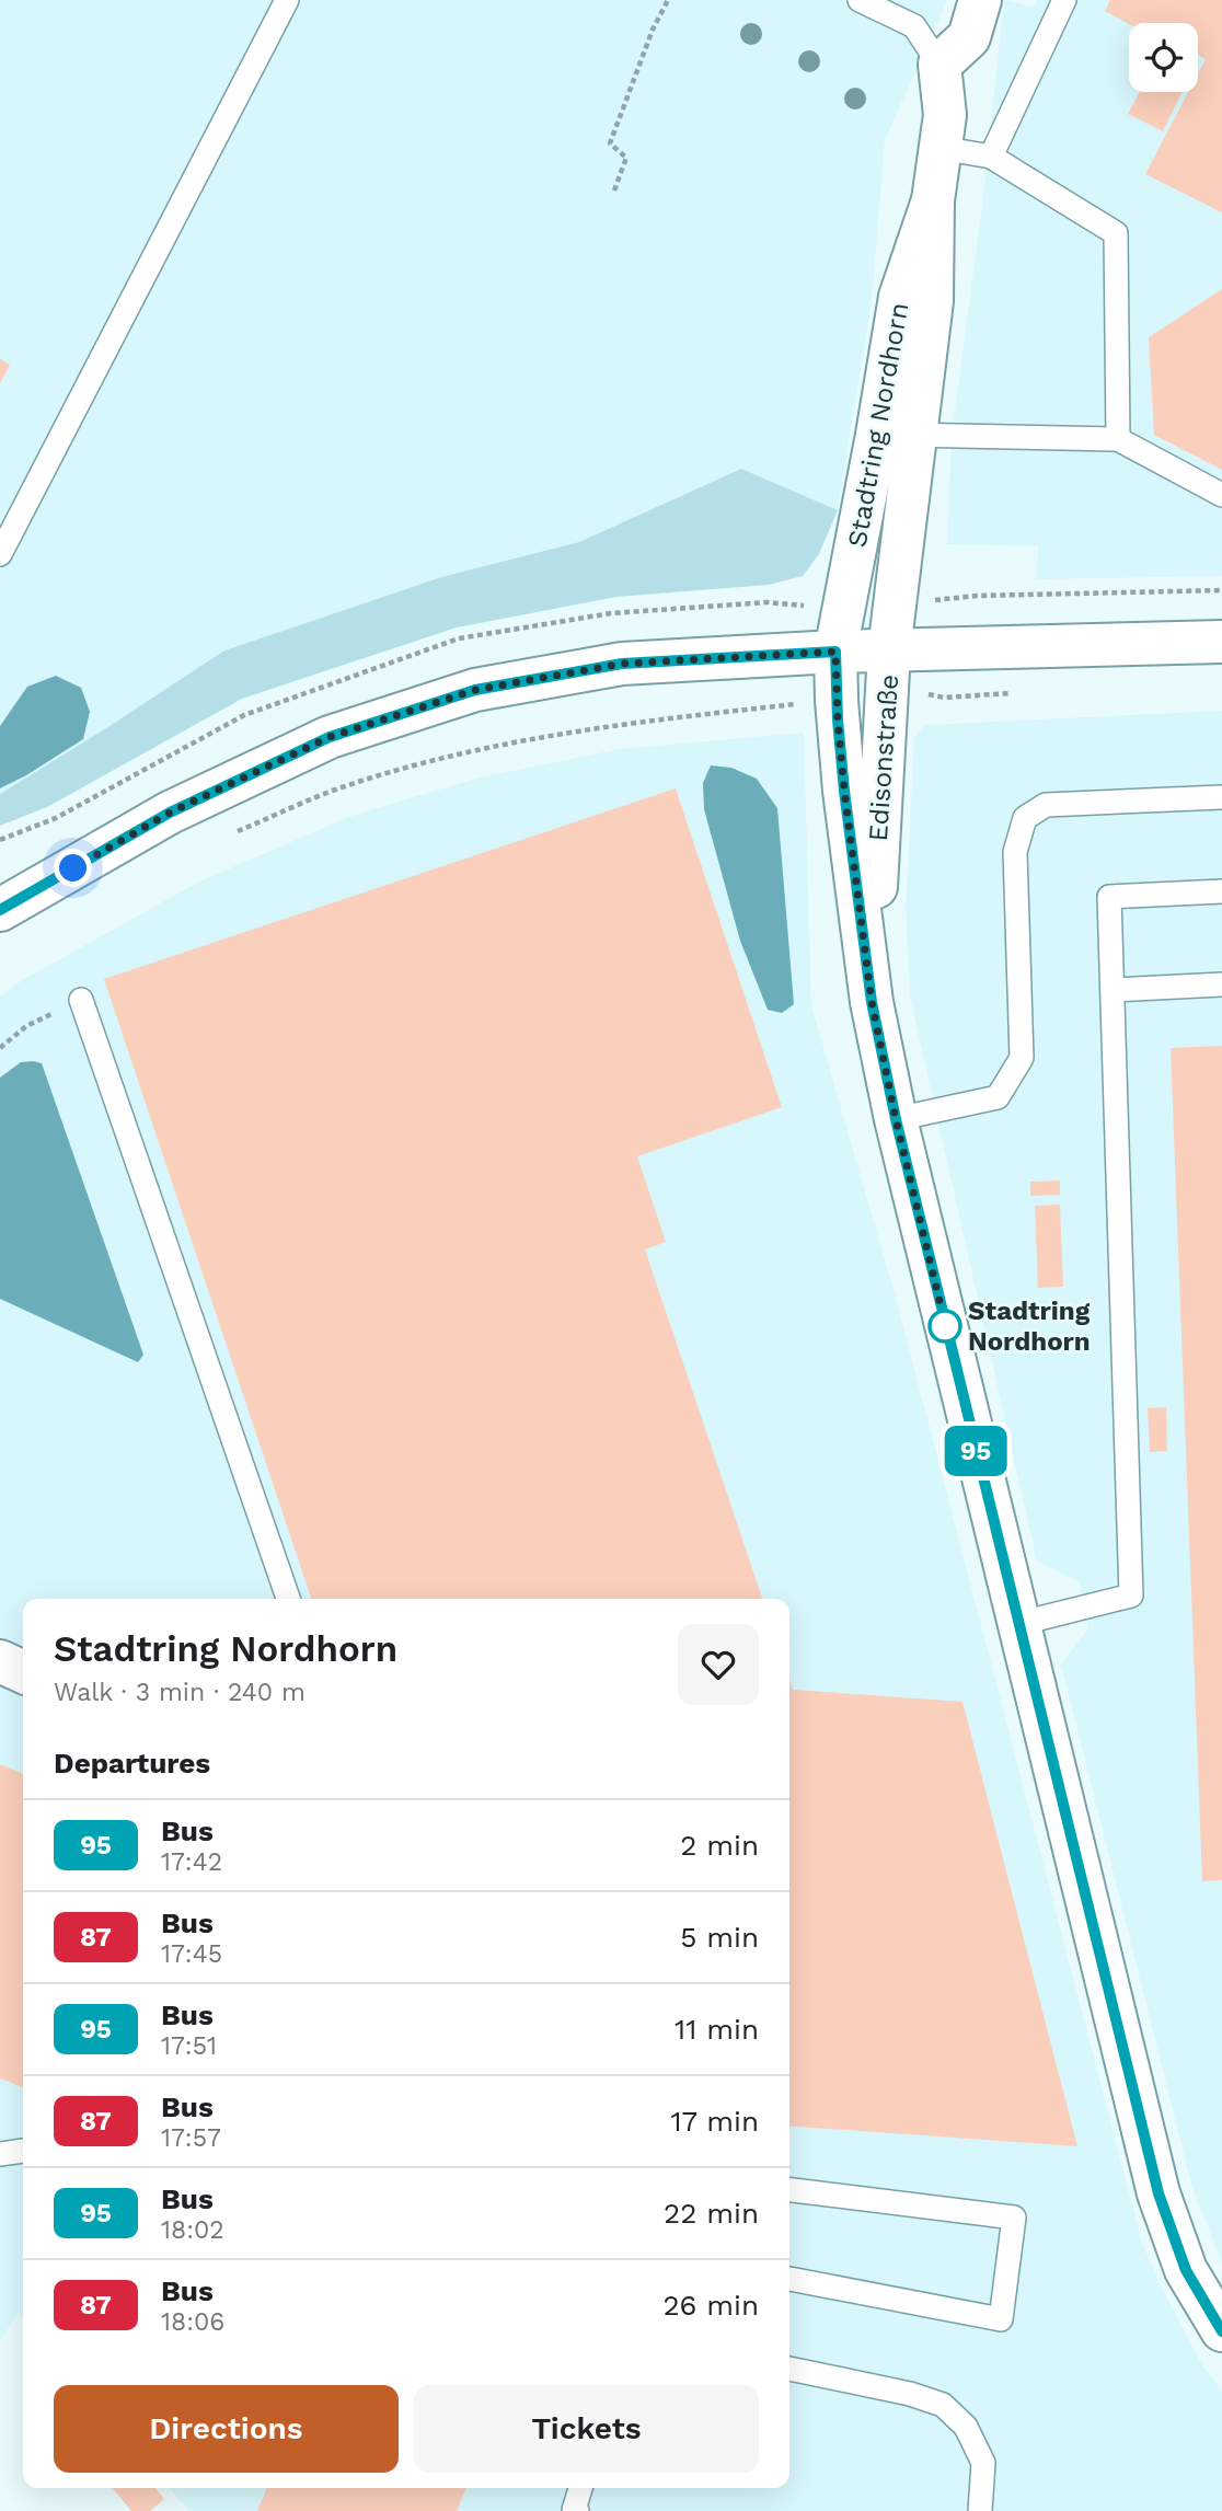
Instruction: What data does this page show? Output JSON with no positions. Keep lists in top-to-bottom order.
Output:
{
  "streets": {
    "street": ["Stadtring Nordhorn", "Edisonstraße"]
  },
  "crossings": [
    ["Stadtring Nordhorn", "Edisonstraße"]
  ],
  "places": ["Stadtring Nordhorn"],
  "lines": ["bus line 95"],
  "page": {
    "on_map": "95",
    "heading": [
      ["Stadtring Nordhorn", "Walk · 3 min · 240 m"],
      "Departures"
    ],
    "list": [
      {
        "mark": "95",
        "name": "Bus",
        "note": "17:42",
        "value": "2 min"
      },
      {
        "mark": "87",
        "name": "Bus",
        "note": "17:45",
        "value": "5 min"
      },
      {
        "mark": "95",
        "name": "Bus",
        "note": "17:51",
        "value": "11 min"
      },
      {
        "mark": "87",
        "name": "Bus",
        "note": "17:57",
        "value": "17 min"
      },
      {
        "mark": "95",
        "name": "Bus",
        "note": "18:02",
        "value": "22 min"
      },
      {
        "mark": "87",
        "name": "Bus",
        "note": "18:06",
        "value": "26 min"
      }
    ],
    "buttons": ["Directions", "Tickets"]
  }
}
